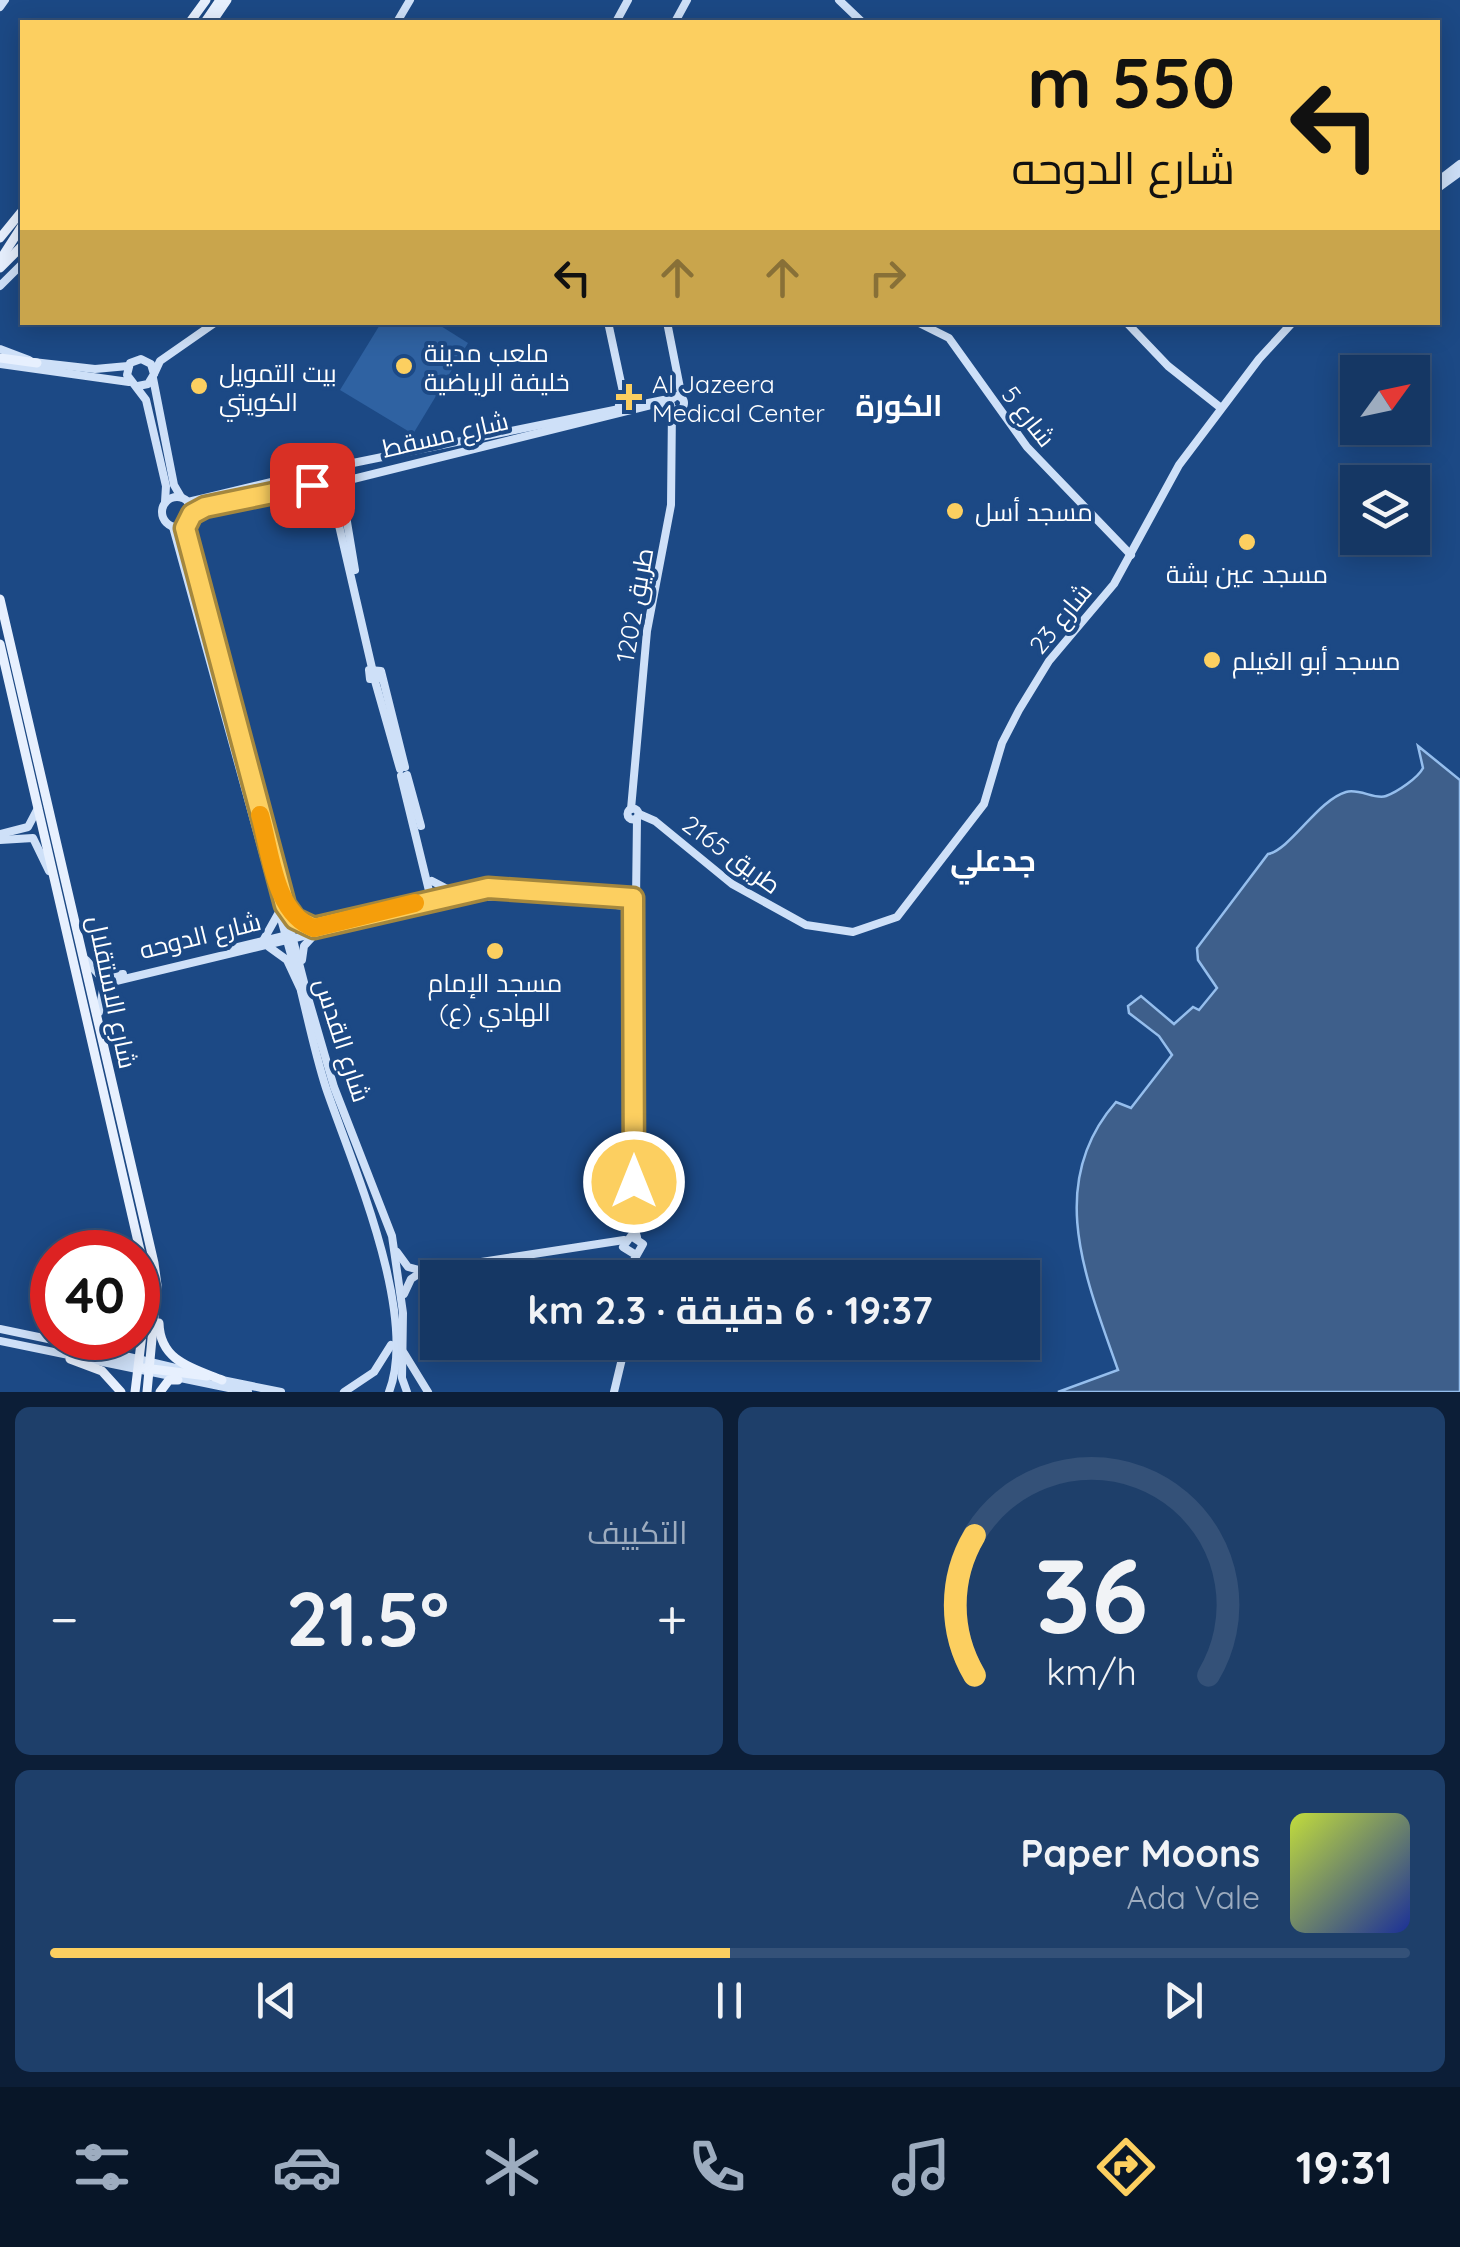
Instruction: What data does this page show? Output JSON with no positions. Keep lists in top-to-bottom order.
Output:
{
  "streets": {
    "main road": ["شارع الاستقلال"],
    "street": [
      "شارع 5",
      "شارع مسقط",
      "طريق 1202",
      "شارع 23",
      "طريق 2165",
      "شارع الدوحه",
      "شارع القدس"
    ]
  },
  "crossings": [
    ["شارع 5", "شارع 23"],
    ["شارع مسقط", "طريق 1202"],
    ["طريق 1202", "طريق 2165"],
    ["شارع 23", "طريق 2165"],
    ["شارع الدوحه", "شارع الاستقلال"],
    ["شارع الدوحه", "شارع القدس"]
  ],
  "districts": ["الكورة", "جدعلي"],
  "places": {
    "other": [
      "ملعب مدينة خليفة الرياضية",
      "بيت التمويل الكويتي",
      "مسجد أسل",
      "مسجد عين بشة",
      "مسجد أبو الغيلم",
      "مسجد الإمام الهادي (ع)"
    ],
    "health": ["Al Jazeera Medical Center"]
  },
  "north": "top right",
  "page": {
    "turn": ["550 m", "شارع الدوحه"],
    "limit": "40",
    "trip": "19:37 · 6 دقيقة · 2.3 km",
    "tile": "التكييف",
    "heat": ["−", "21.5°", "+"],
    "song": ["Paper Moons", "Ada Vale"],
    "tabs": "19:31",
    "gauge": ["36", "km/h"]
  }
}
